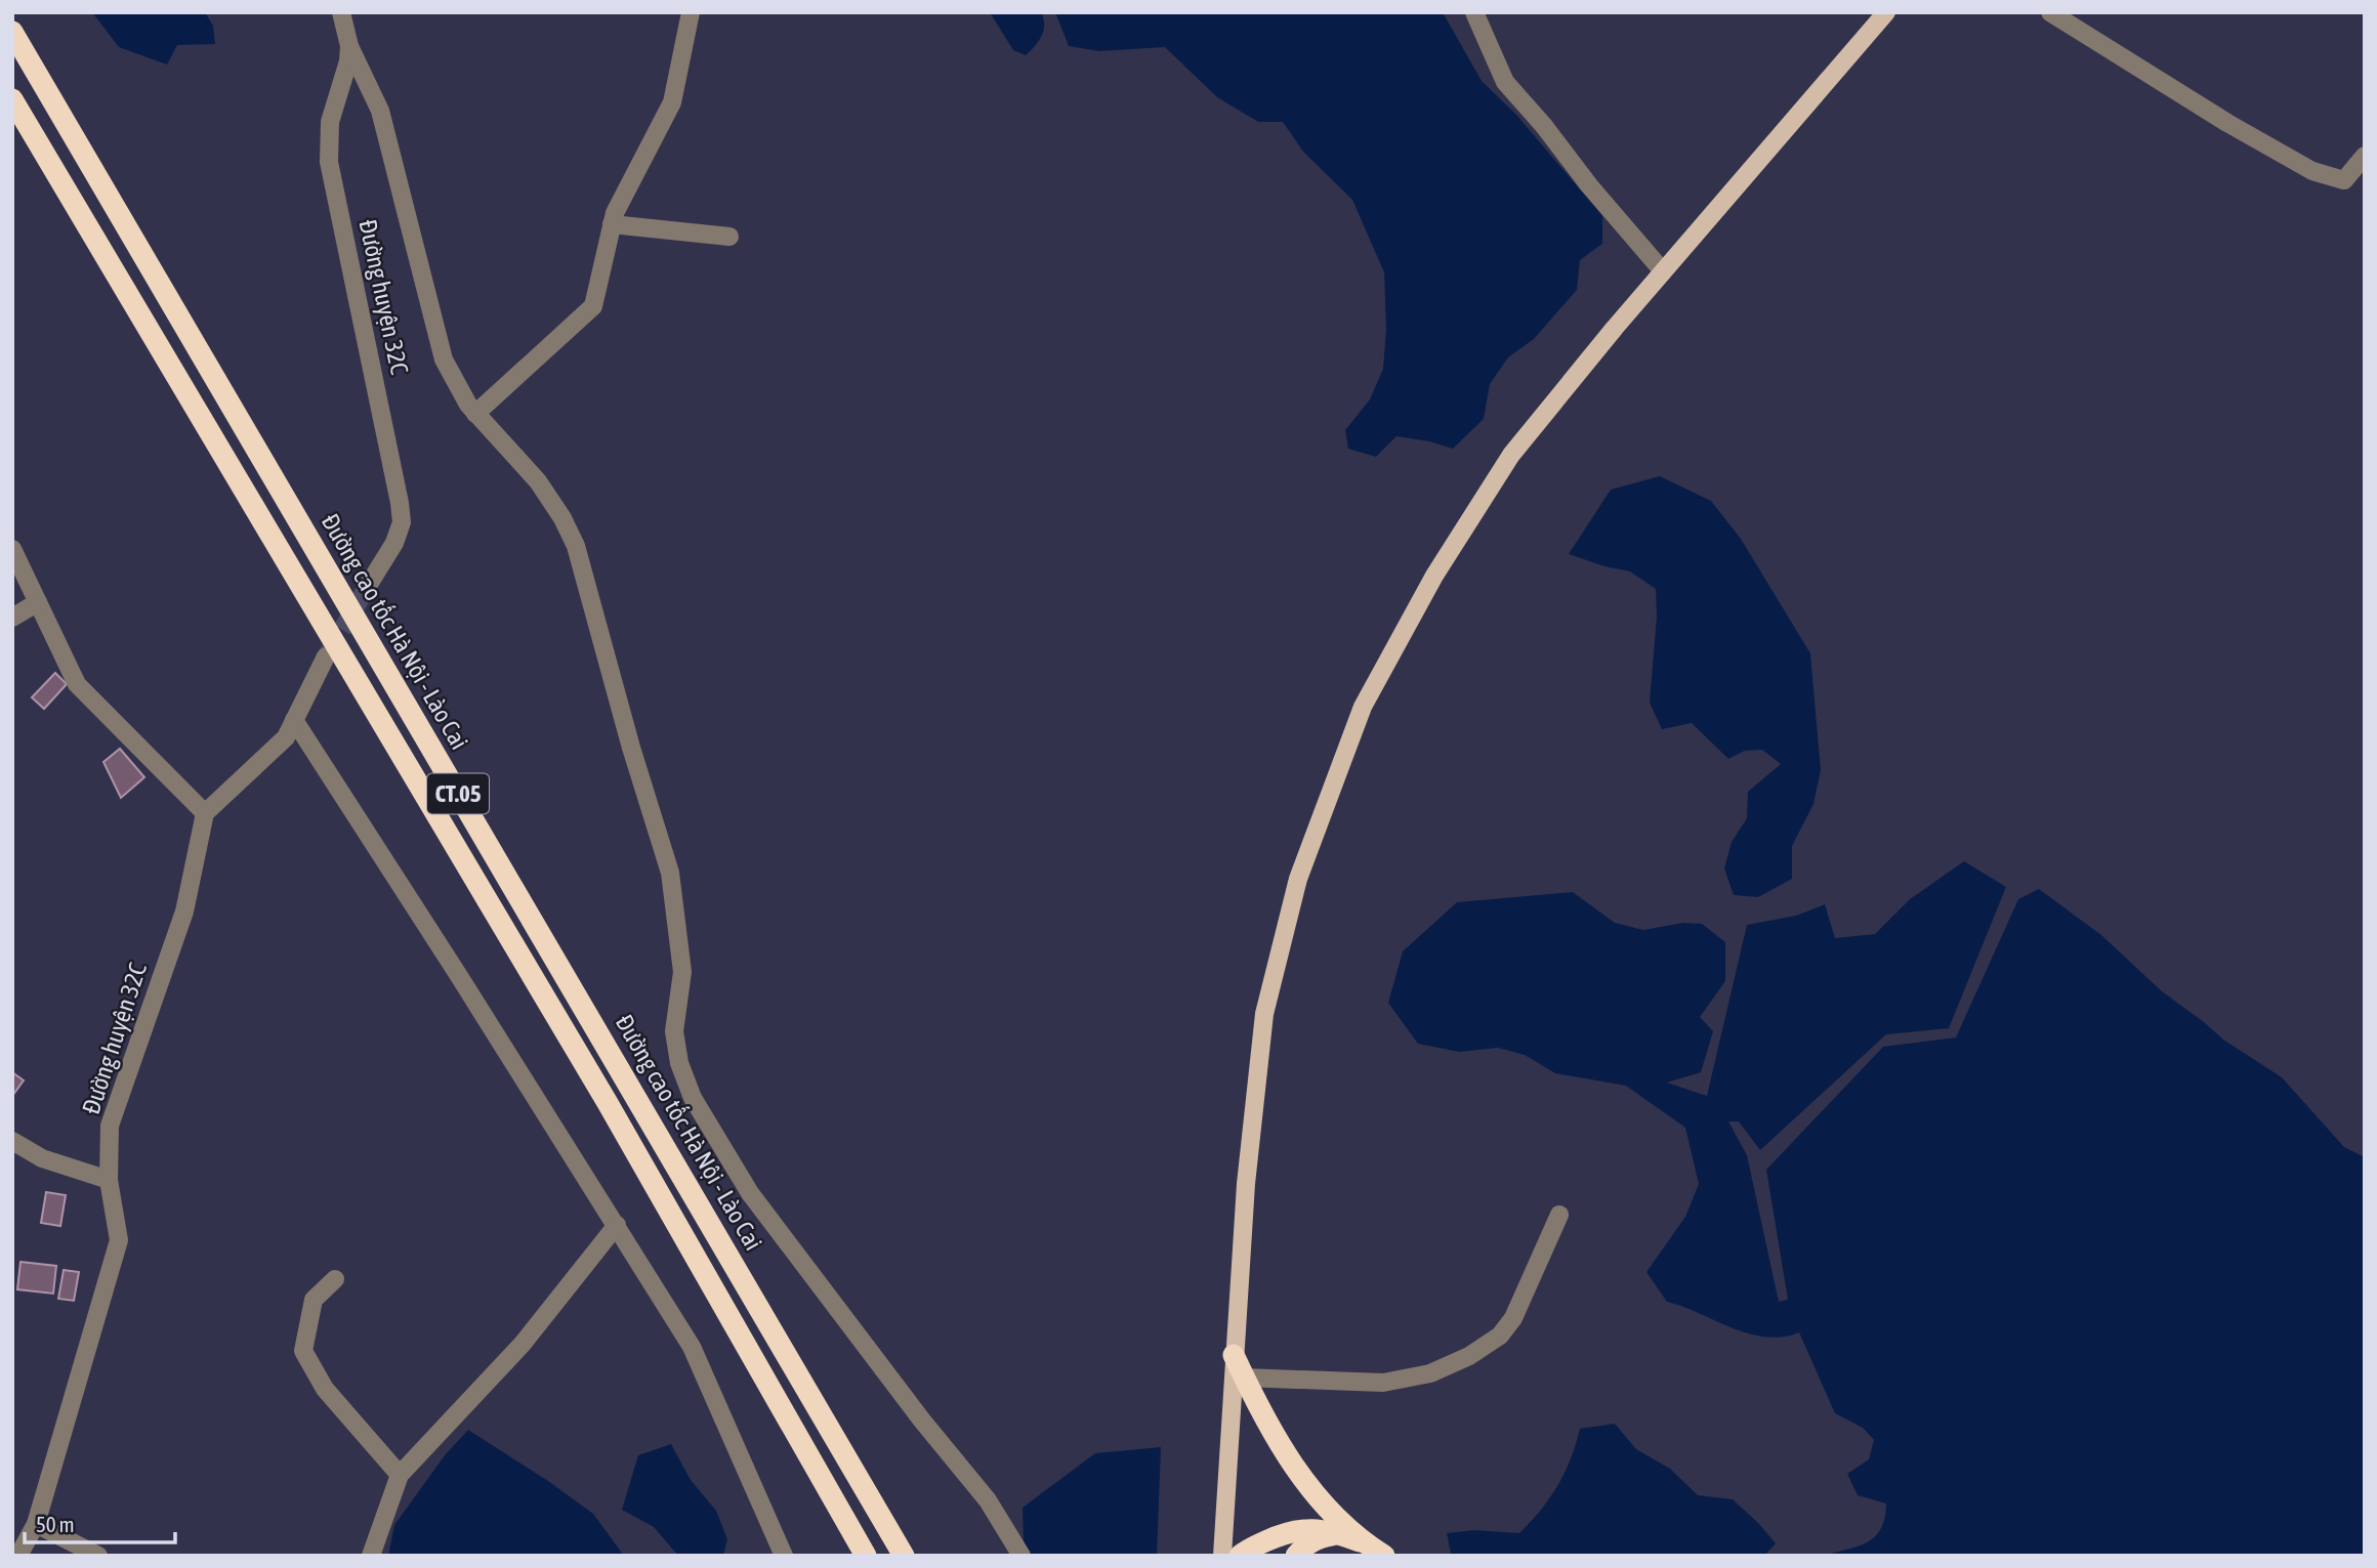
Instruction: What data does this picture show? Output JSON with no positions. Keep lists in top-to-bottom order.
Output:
{
  "streets": {
    "highway": ["Đường cao tốc Hà Nội - Lào Cai", "CT.05"],
    "street": ["Đường huyện 32C"]
  },
  "scale_bar": "50 m"
}
